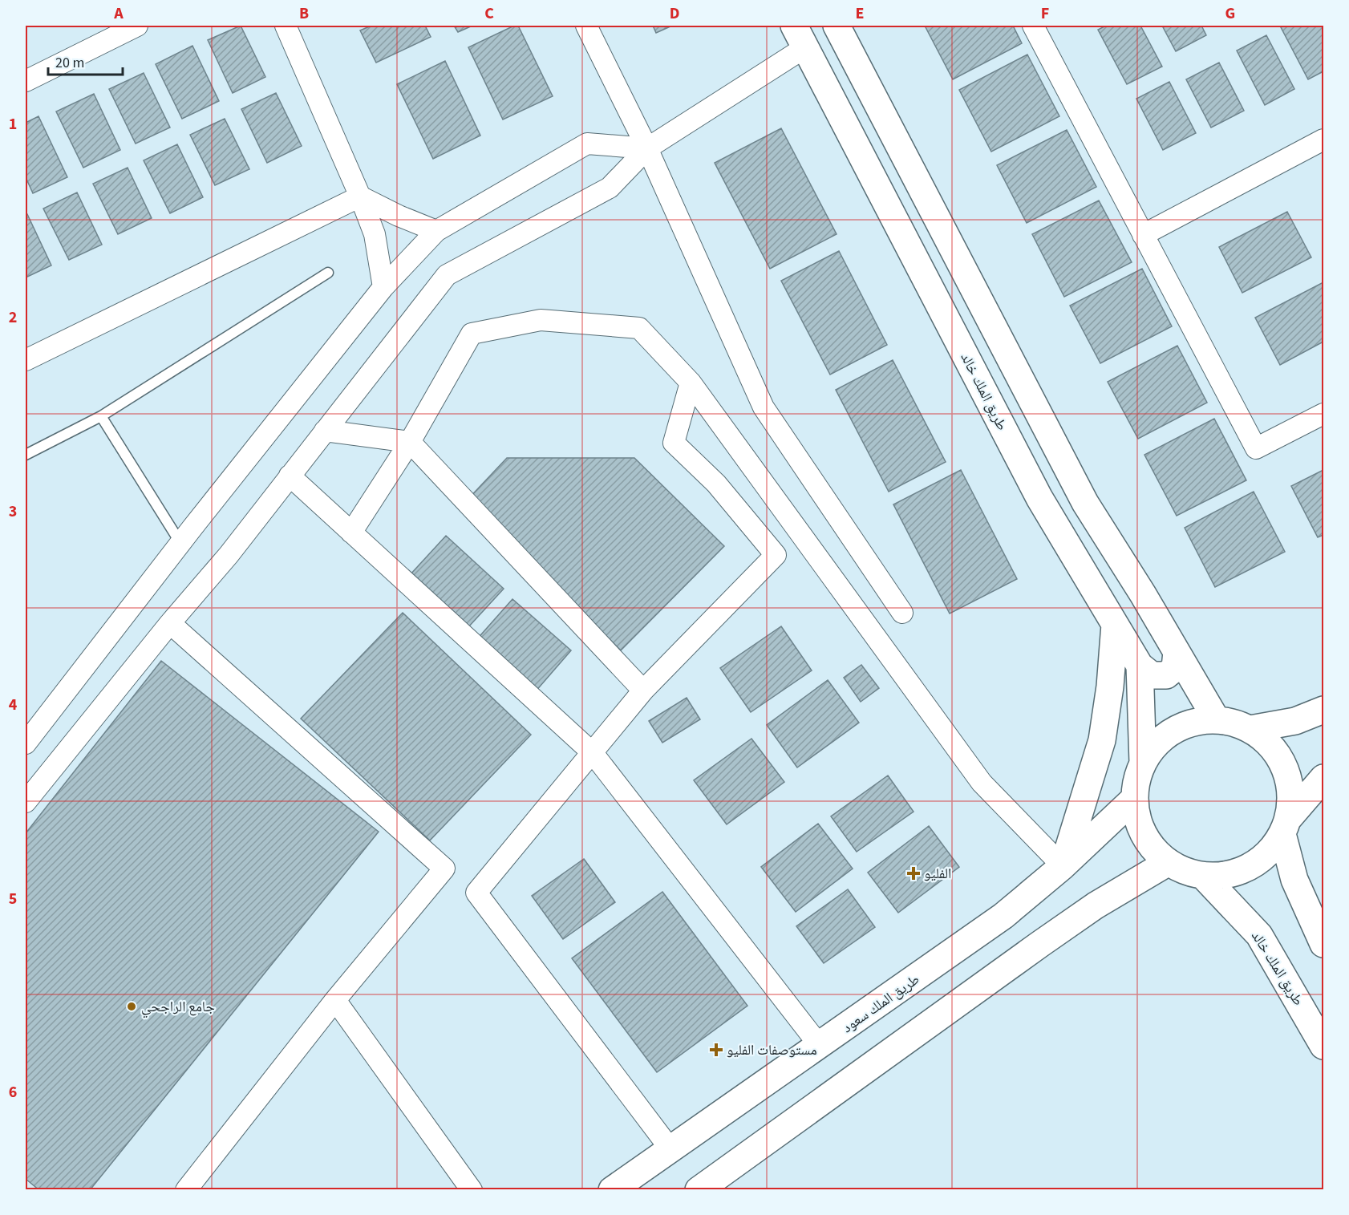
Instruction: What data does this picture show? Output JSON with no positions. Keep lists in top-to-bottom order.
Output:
{
  "streets": {
    "main road": ["طريق الملك خالد", "طريق الملك سعود"]
  },
  "crossings": [
    ["طريق الملك خالد", "طريق الملك سعود"]
  ],
  "places": {
    "health": ["الفليو", "مستوصفات الفليو"],
    "other": ["جامع الراجحي"]
  },
  "scale_bar": "20 m",
  "grid": {
    "columns": [
      "A",
      "B",
      "C",
      "D",
      "E",
      "F",
      "G"
    ],
    "rows": [
      "1",
      "2",
      "3",
      "4",
      "5",
      "6"
    ]
  }
}
